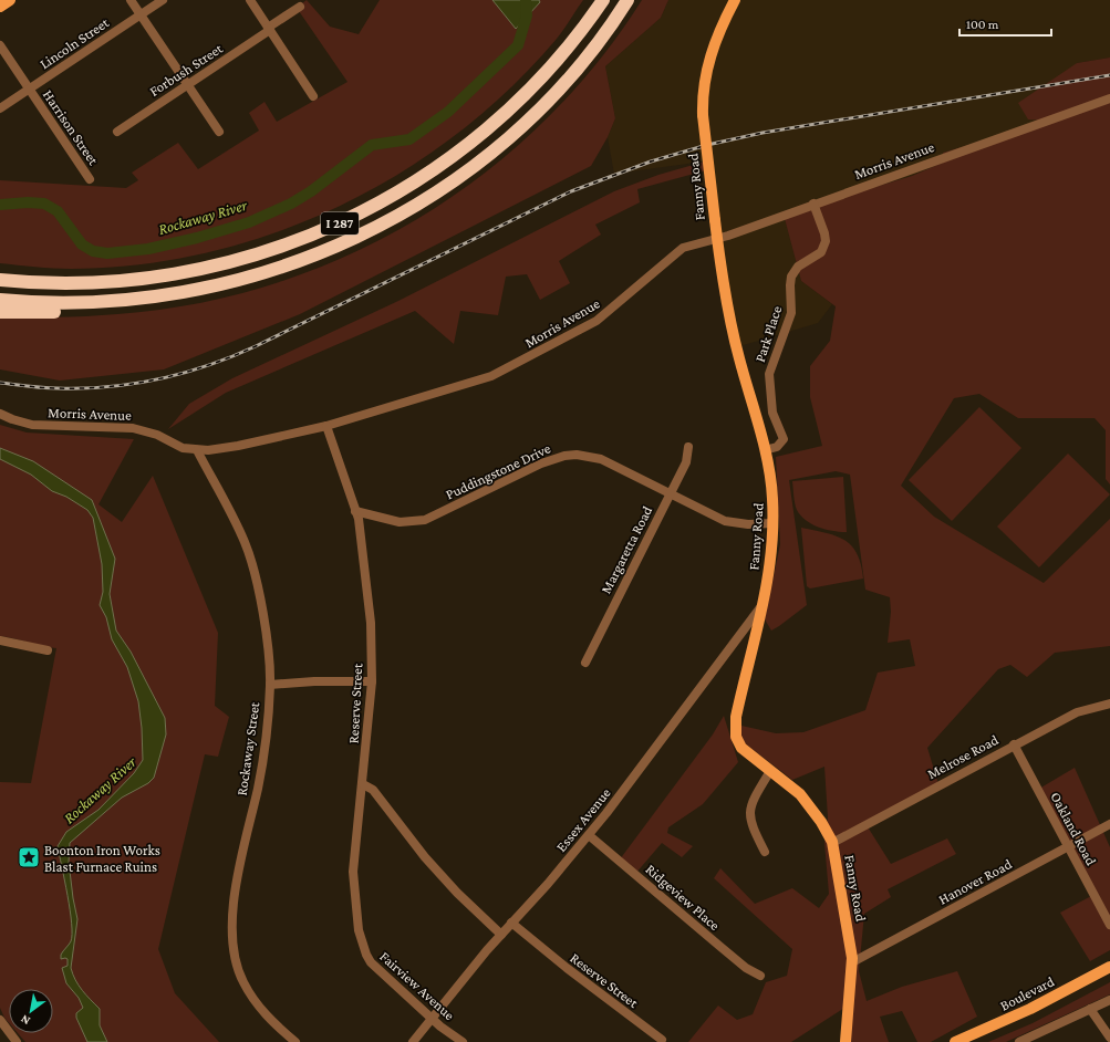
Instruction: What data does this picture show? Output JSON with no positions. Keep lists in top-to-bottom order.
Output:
{
  "streets": {
    "highway": ["I 287"],
    "main road": ["Fanny Road", "Boulevard"],
    "street": [
      "Lincoln Street",
      "Forbush Street",
      "Harrison Street",
      "Morris Avenue",
      "Park Place",
      "Puddingstone Drive",
      "Margaretta Road",
      "Reserve Street",
      "Rockaway Street",
      "Melrose Road",
      "Essex Avenue",
      "Oakland Road",
      "Hanover Road",
      "Ridgeview Place",
      "Fairview Avenue"
    ]
  },
  "crossings": [
    ["Lincoln Street", "Harrison Street"],
    ["Morris Avenue", "Fanny Road"],
    ["Morris Avenue", "Park Place"],
    ["Morris Avenue", "Reserve Street"],
    ["Morris Avenue", "Rockaway Street"],
    ["Fanny Road", "Park Place"],
    ["Fanny Road", "Puddingstone Drive"],
    ["Fanny Road", "Melrose Road"],
    ["Fanny Road", "Essex Avenue"],
    ["Fanny Road", "Hanover Road"],
    ["Puddingstone Drive", "Margaretta Road"],
    ["Puddingstone Drive", "Reserve Street"],
    ["Reserve Street", "Essex Avenue"],
    ["Reserve Street", "Fairview Avenue"],
    ["Melrose Road", "Oakland Road"],
    ["Essex Avenue", "Ridgeview Place"],
    ["Essex Avenue", "Fairview Avenue"],
    ["Oakland Road", "Hanover Road"]
  ],
  "water": ["Rockaway River"],
  "places": {
    "place": ["Boonton Iron Works Blast Furnace Ruins"]
  },
  "scale_bar": "100 m",
  "north": "bottom left"
}
